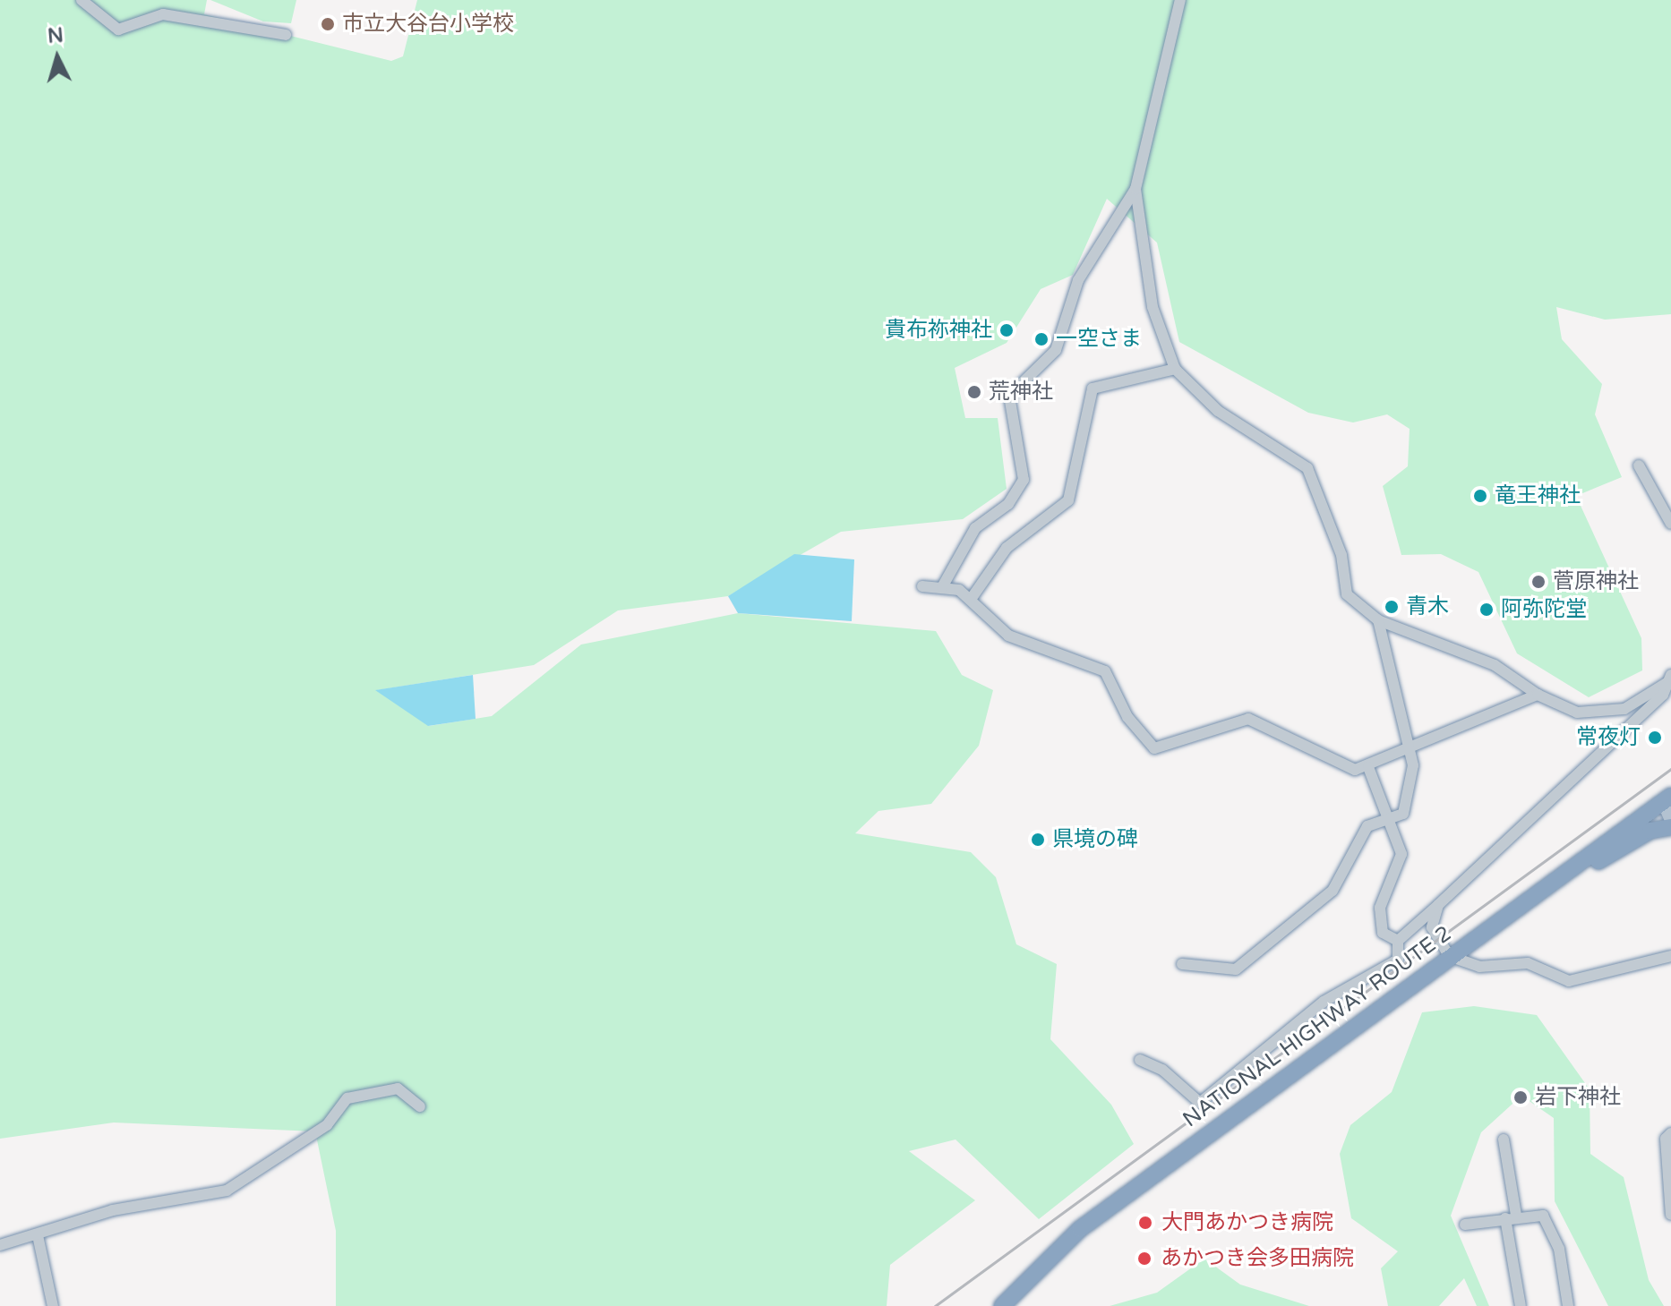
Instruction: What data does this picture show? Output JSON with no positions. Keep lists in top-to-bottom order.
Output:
{
  "streets": {
    "highway": ["NATIONAL HIGHWAY ROUTE 2"]
  },
  "places": [
    "市立大谷台小学校",
    "貴布祢神社",
    "一空さま",
    "荒神社",
    "竜王神社",
    "菅原神社",
    "青木",
    "阿弥陀堂",
    "常夜灯",
    "県境の碑",
    "岩下神社",
    "大門あかつき病院",
    "あかつき会多田病院"
  ],
  "north": "top"
}
